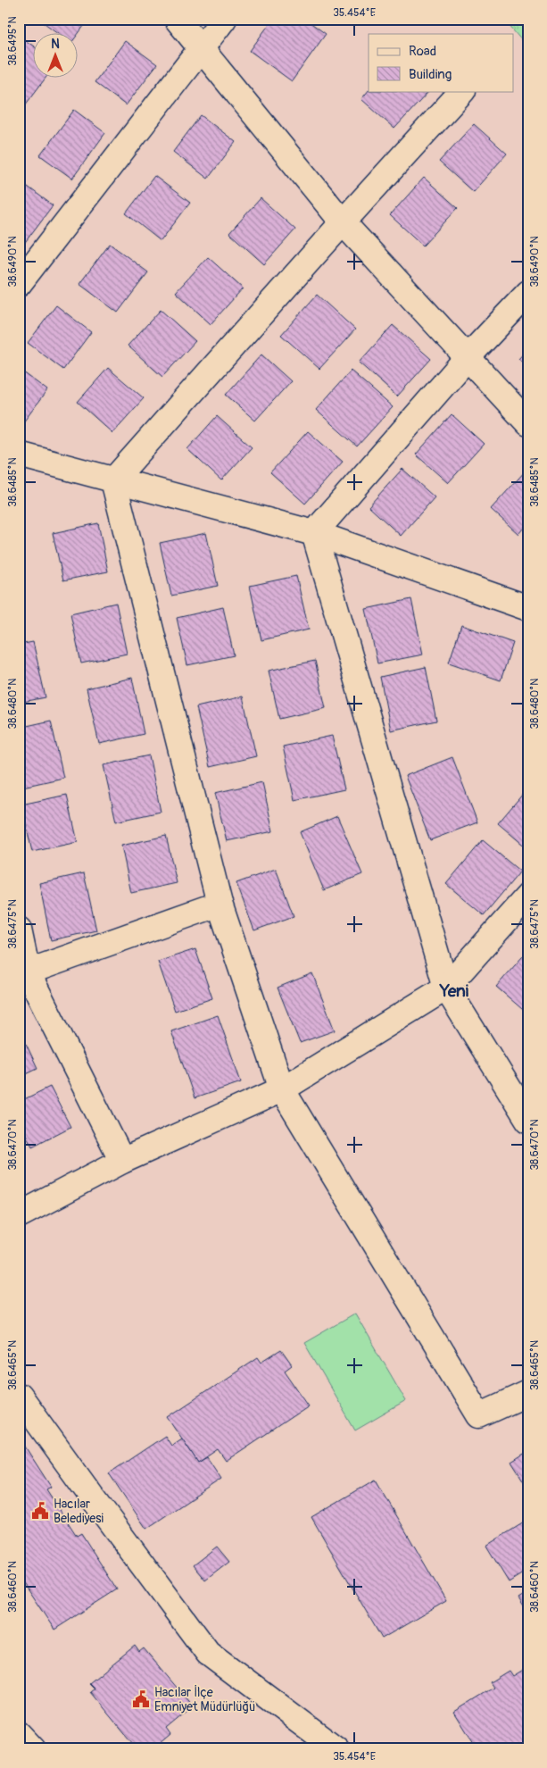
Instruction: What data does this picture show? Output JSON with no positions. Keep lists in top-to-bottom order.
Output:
{
  "districts": ["Yeni"],
  "places": {
    "public building": ["Hacılar Belediyesi", "Hacılar İlçe Emniyet Müdürlüğü"]
  },
  "legend": ["Road", "Building"],
  "north": "top",
  "coordinates": [
    "35.454°E",
    "38.6495°N",
    "38.6490°N",
    "38.6485°N",
    "38.6480°N",
    "38.6475°N",
    "38.6470°N",
    "38.6465°N",
    "38.6460°N"
  ]
}
